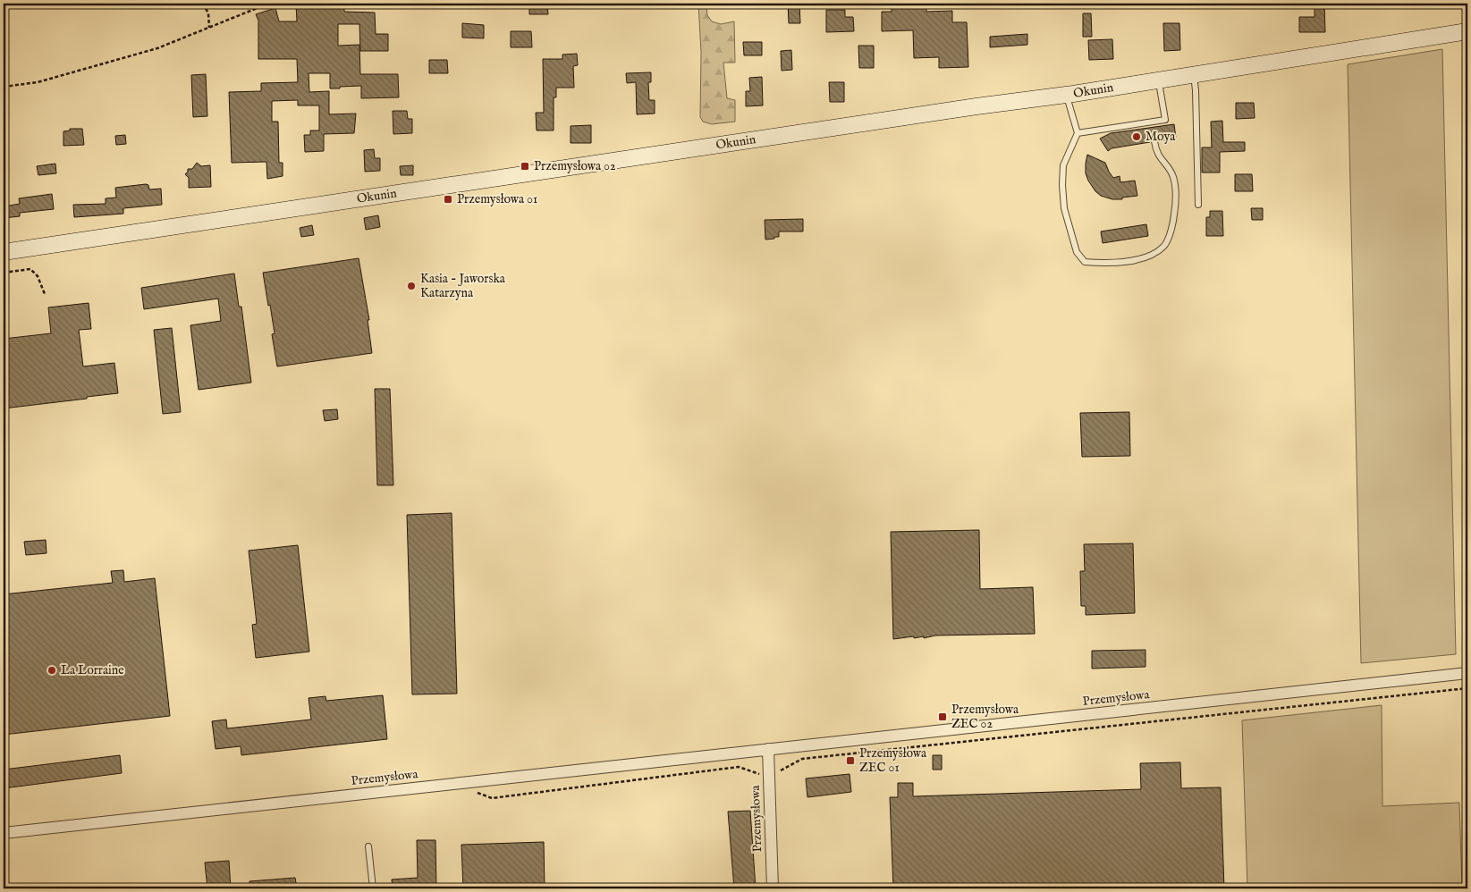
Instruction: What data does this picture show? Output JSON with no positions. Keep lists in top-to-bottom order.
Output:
{
  "streets": {
    "main road": ["Okunin"],
    "street": ["Przemysłowa"]
  },
  "places": {
    "other": ["Moya", "Kasia - Jaworska Katarzyna", "La Lorraine"],
    "transit": [
      "Przemysłowa 02",
      "Przemysłowa 01",
      "Przemysłowa ZEC 02",
      "Przemysłowa ZEC 01"
    ]
  }
}
